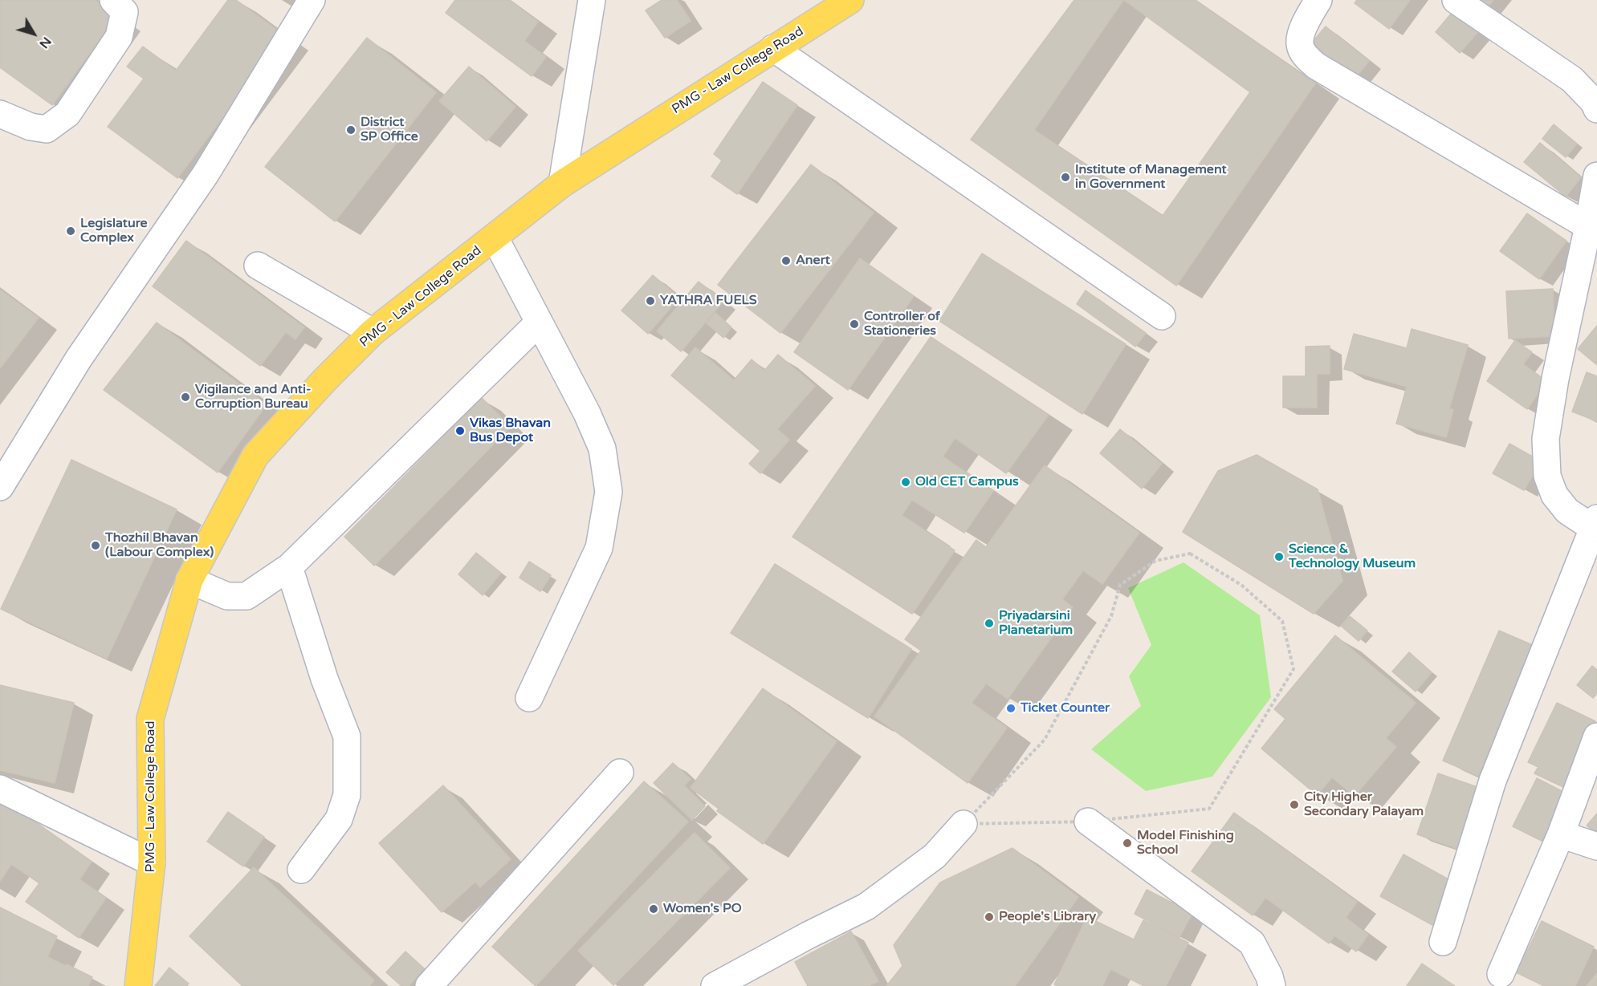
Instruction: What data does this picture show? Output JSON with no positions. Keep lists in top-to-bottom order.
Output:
{
  "streets": {
    "main road": ["PMG - Law College Road"]
  },
  "places": [
    "District SP Office",
    "Institute of Management in Government",
    "Legislature Complex",
    "Anert",
    "YATHRA FUELS",
    "Controller of Stationeries",
    "Vigilance and Anti- Corruption Bureau",
    "Vikas Bhavan Bus Depot",
    "Old CET Campus",
    "Thozhil Bhavan (Labour Complex)",
    "Science & Technology Museum",
    "Priyadarsini Planetarium",
    "Ticket Counter",
    "City Higher Secondary Palayam",
    "Model Finishing School",
    "Women's PO",
    "People's Library"
  ],
  "north": "bottom right"
}
